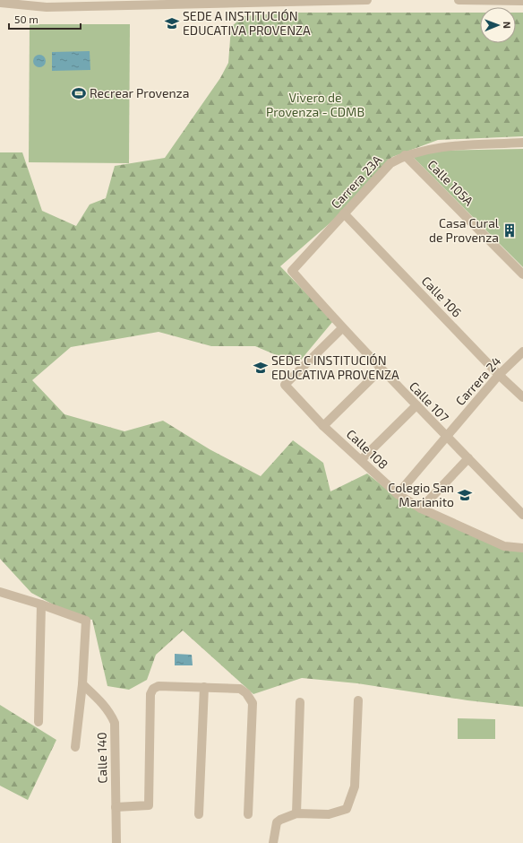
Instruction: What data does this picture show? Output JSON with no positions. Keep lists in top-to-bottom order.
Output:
{
  "streets": {
    "street": [
      "Carrera 23A",
      "Calle 105A",
      "Calle 106",
      "Carrera 24",
      "Calle 107",
      "Calle 108",
      "Calle 140"
    ]
  },
  "crossings": [
    ["Carrera 23A", "Calle 105A"],
    ["Carrera 23A", "Calle 106"],
    ["Carrera 23A", "Calle 107"],
    ["Calle 106", "Carrera 24"],
    ["Carrera 24", "Calle 107"],
    ["Carrera 24", "Calle 108"],
    ["Calle 107", "Calle 108"]
  ],
  "parks": ["Vivero de Provenza - CDMB"],
  "places": {
    "school or university": ["SEDE A INSTITUCIÓN EDUCATIVA PROVENZA", "SEDE C INSTITUCIÓN EDUCATIVA PROVENZA", "Colegio San Marianito"],
    "sports": ["Recrear Provenza"],
    "building": ["Casa Cural de Provenza"]
  },
  "scale_bar": "50 m",
  "north": "right"
}
